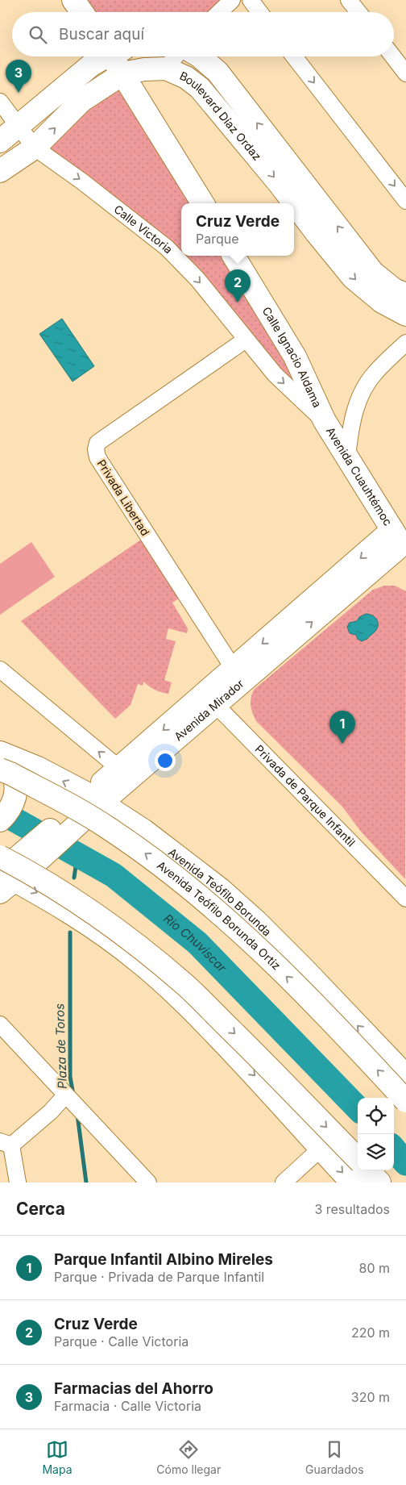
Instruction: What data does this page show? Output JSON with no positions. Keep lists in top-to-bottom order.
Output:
{
  "streets": {
    "main road": [
      "Boulevard Díaz Ordaz",
      "Calle Ignacio Aldama",
      "Avenida Cuauhtémoc",
      "Avenida Mirador",
      "Avenida Teófilo Borunda",
      "Avenida Teófilo Borunda Ortiz"
    ],
    "street": ["Calle Victoria", "Privada Libertad", "Privada de Parque Infantil"]
  },
  "crossings": [
    ["Boulevard Díaz Ordaz", "Calle Victoria"],
    ["Calle Victoria", "Calle Ignacio Aldama"],
    ["Calle Victoria", "Avenida Cuauhtémoc"],
    ["Calle Victoria", "Privada Libertad"],
    ["Calle Ignacio Aldama", "Avenida Cuauhtémoc"],
    ["Avenida Cuauhtémoc", "Avenida Mirador"],
    ["Privada Libertad", "Avenida Mirador"],
    ["Avenida Mirador", "Privada de Parque Infantil"],
    ["Avenida Mirador", "Avenida Teófilo Borunda"],
    ["Avenida Teófilo Borunda", "Avenida Teófilo Borunda Ortiz"]
  ],
  "one_way": ["Calle Victoria"],
  "water": ["Rio Chuviscar", "Plaza de Toros"],
  "page": {
    "search": "Buscar aquí",
    "pins": ["3", "2", "1"],
    "popup": ["Cruz Verde", "Parque"],
    "heading": ["Cerca", "3 resultados"],
    "list": [
      {
        "mark": "1",
        "name": "Parque Infantil Albino Mireles",
        "note": "Parque · Privada de Parque Infantil",
        "value": "80 m"
      },
      {
        "mark": "2",
        "name": "Cruz Verde",
        "note": "Parque · Calle Victoria",
        "value": "220 m"
      },
      {
        "mark": "3",
        "name": "Farmacias del Ahorro",
        "note": "Farmacia · Calle Victoria",
        "value": "320 m"
      }
    ],
    "nav": ["Mapa", "Cómo llegar", "Guardados"]
  }
}
